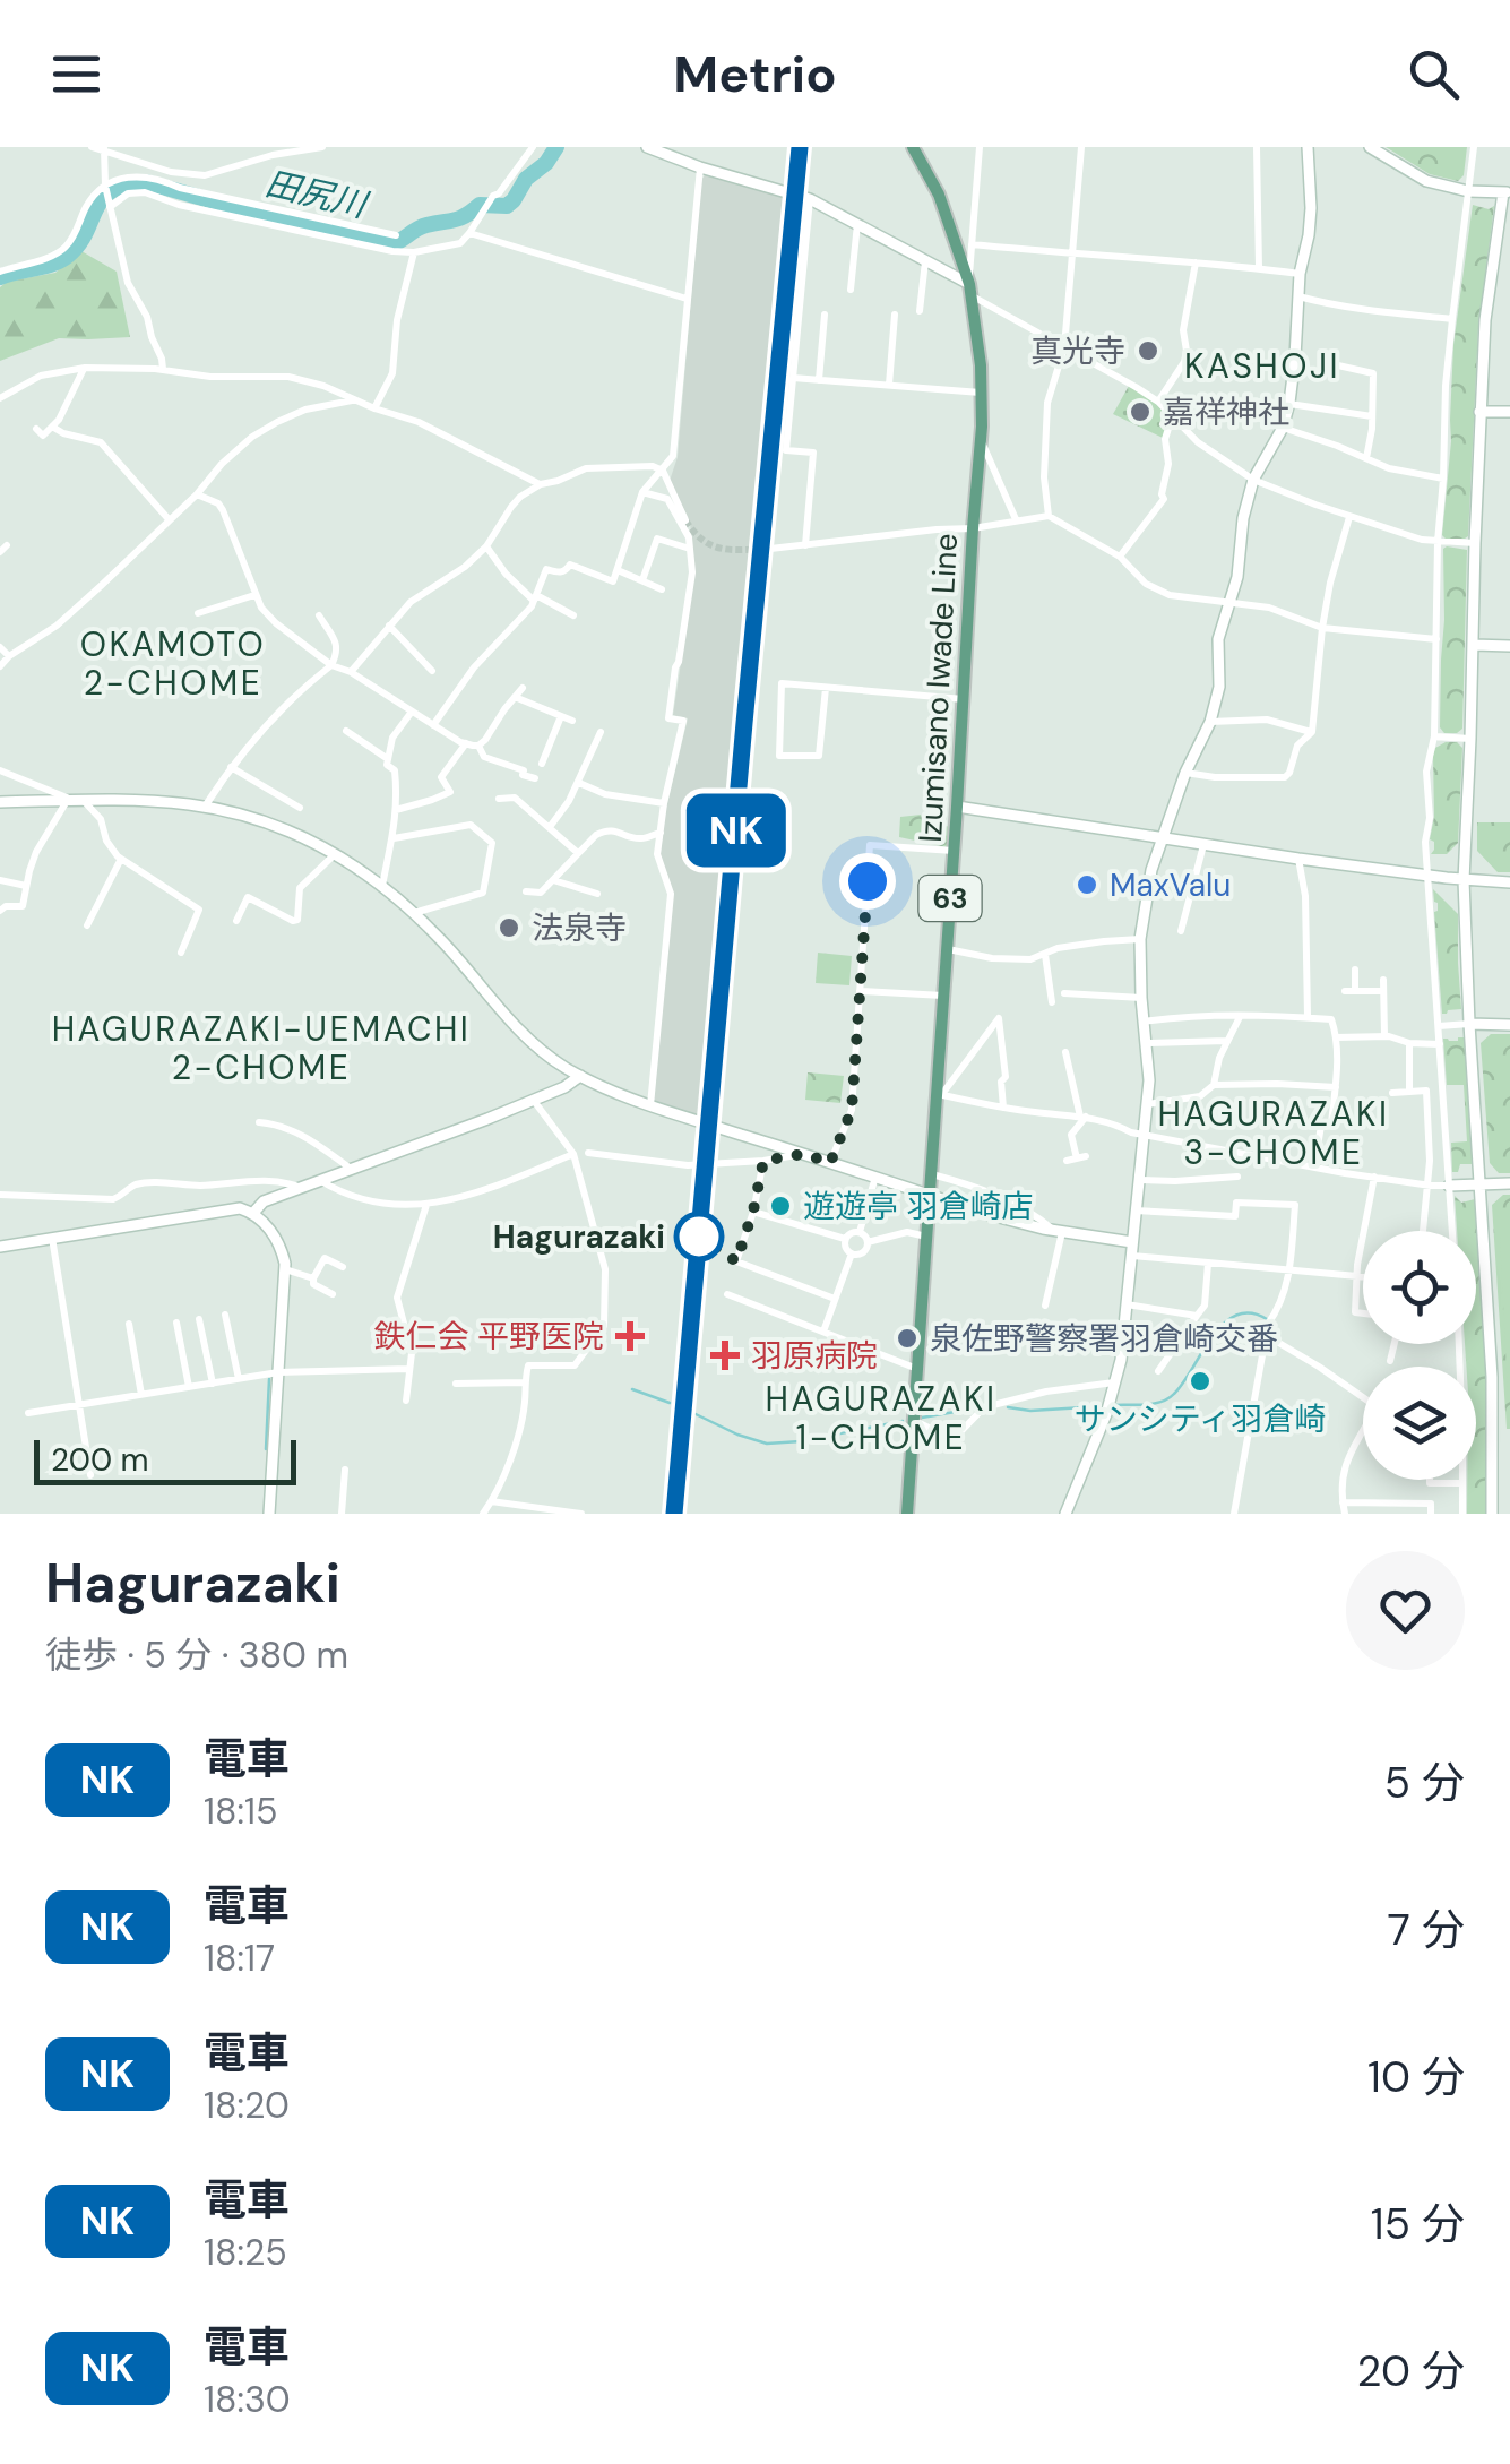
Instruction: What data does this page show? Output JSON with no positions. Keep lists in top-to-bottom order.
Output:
{
  "streets": {
    "main road": ["Izumisano Iwade Line", "63"]
  },
  "districts": [
    "KASHOJI",
    "OKAMOTO 2-CHOME",
    "HAGURAZAKI-UEMACHI 2-CHOME",
    "HAGURAZAKI 3-CHOME",
    "HAGURAZAKI 1-CHOME"
  ],
  "water": ["田尻川"],
  "places": {
    "other": [
      "真光寺",
      "嘉祥神社",
      "MaxValu",
      "法泉寺",
      "遊遊亭 羽倉崎店",
      "Hagurazaki",
      "泉佐野警察署羽倉崎交番",
      "サンシティ羽倉崎"
    ],
    "health": ["鉄仁会 平野医院", "羽原病院"]
  },
  "scale_bar": "200 m",
  "page": {
    "header": "Metrio",
    "on_map": "NK",
    "scale": "200 m",
    "heading": ["Hagurazaki", "徒歩 · 5 分 · 380 m"],
    "list": [
      {
        "mark": "NK",
        "name": "電車",
        "note": "18:15",
        "value": "5 分"
      },
      {
        "mark": "NK",
        "name": "電車",
        "note": "18:17",
        "value": "7 分"
      },
      {
        "mark": "NK",
        "name": "電車",
        "note": "18:20",
        "value": "10 分"
      },
      {
        "mark": "NK",
        "name": "電車",
        "note": "18:25",
        "value": "15 分"
      },
      {
        "mark": "NK",
        "name": "電車",
        "note": "18:30",
        "value": "20 分"
      }
    ]
  }
}
